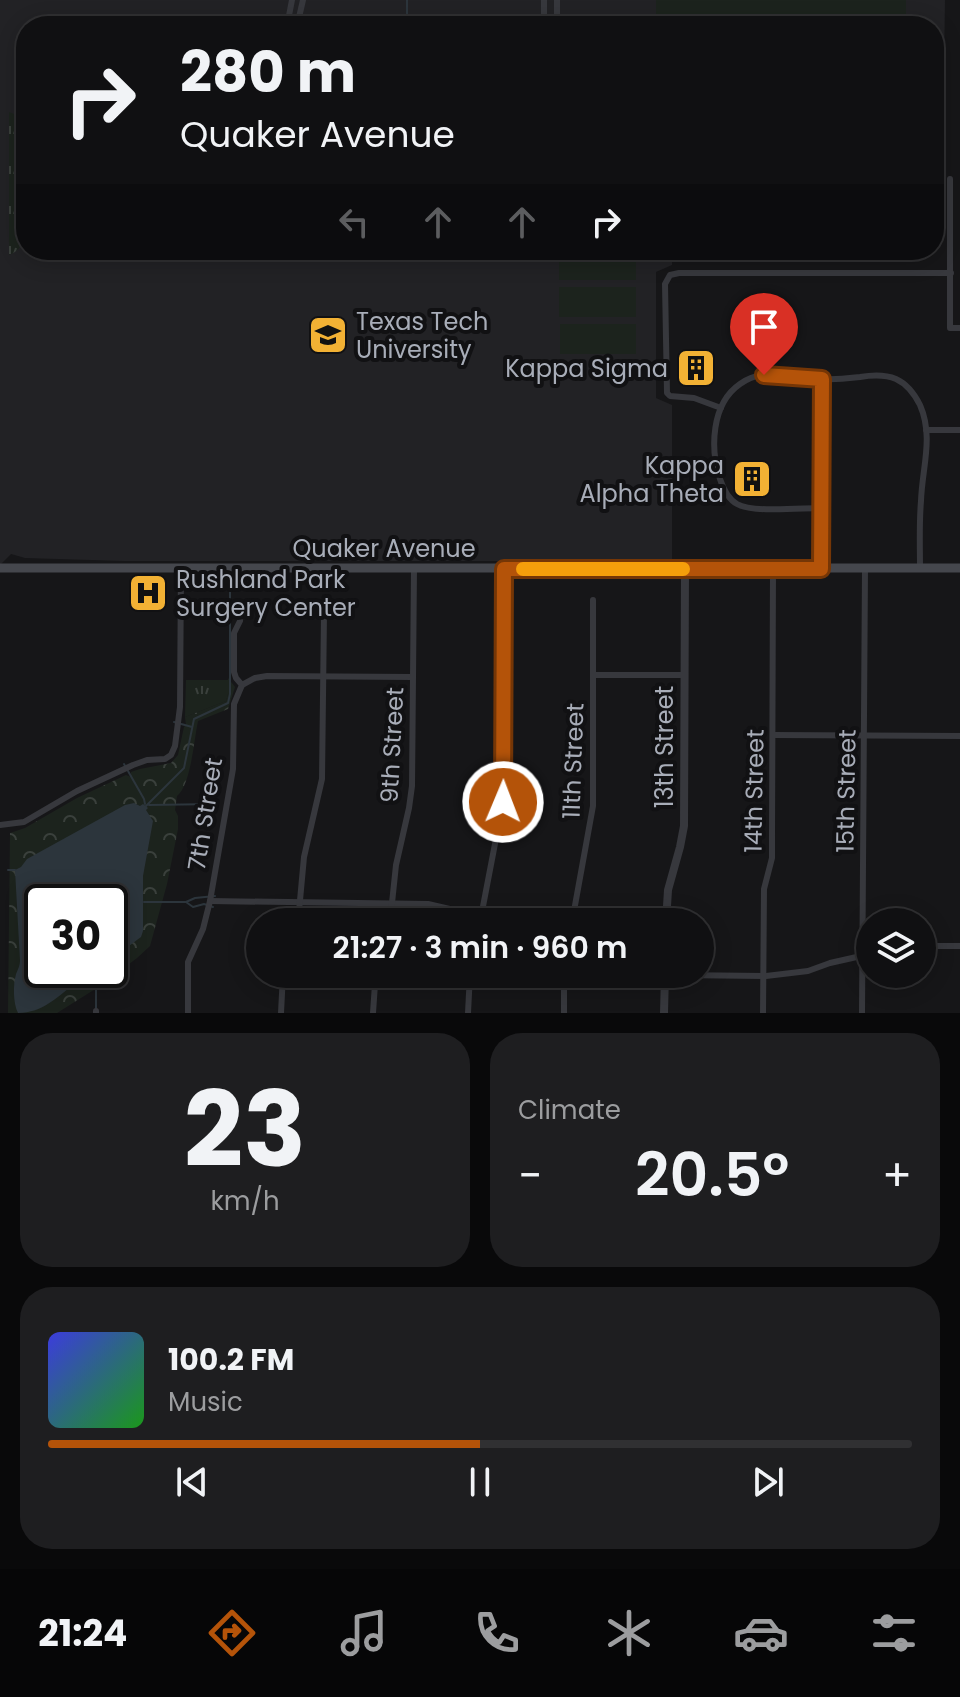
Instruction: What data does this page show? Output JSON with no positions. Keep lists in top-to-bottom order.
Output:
{
  "streets": {
    "main road": ["Quaker Avenue"],
    "street": [
      "9th Street",
      "13th Street",
      "11th Street",
      "14th Street",
      "15th Street",
      "7th Street"
    ]
  },
  "crossings": [
    ["Quaker Avenue", "9th Street"],
    ["Quaker Avenue", "13th Street"],
    ["Quaker Avenue", "14th Street"],
    ["Quaker Avenue", "15th Street"]
  ],
  "places": {
    "school or university": ["Texas Tech University"],
    "building": ["Kappa Sigma", "Kappa Alpha Theta"],
    "hospital": ["Rushland Park Surgery Center"]
  },
  "page": {
    "turn": ["280 m", "Quaker Avenue"],
    "limit": "30",
    "trip": "21:27 · 3 min · 960 m",
    "tile": [
      ["23", "km/h"],
      "Climate"
    ],
    "heat": ["−", "20.5°", "+"],
    "song": ["100.2 FM", "Music"],
    "tabs": "21:24"
  }
}
